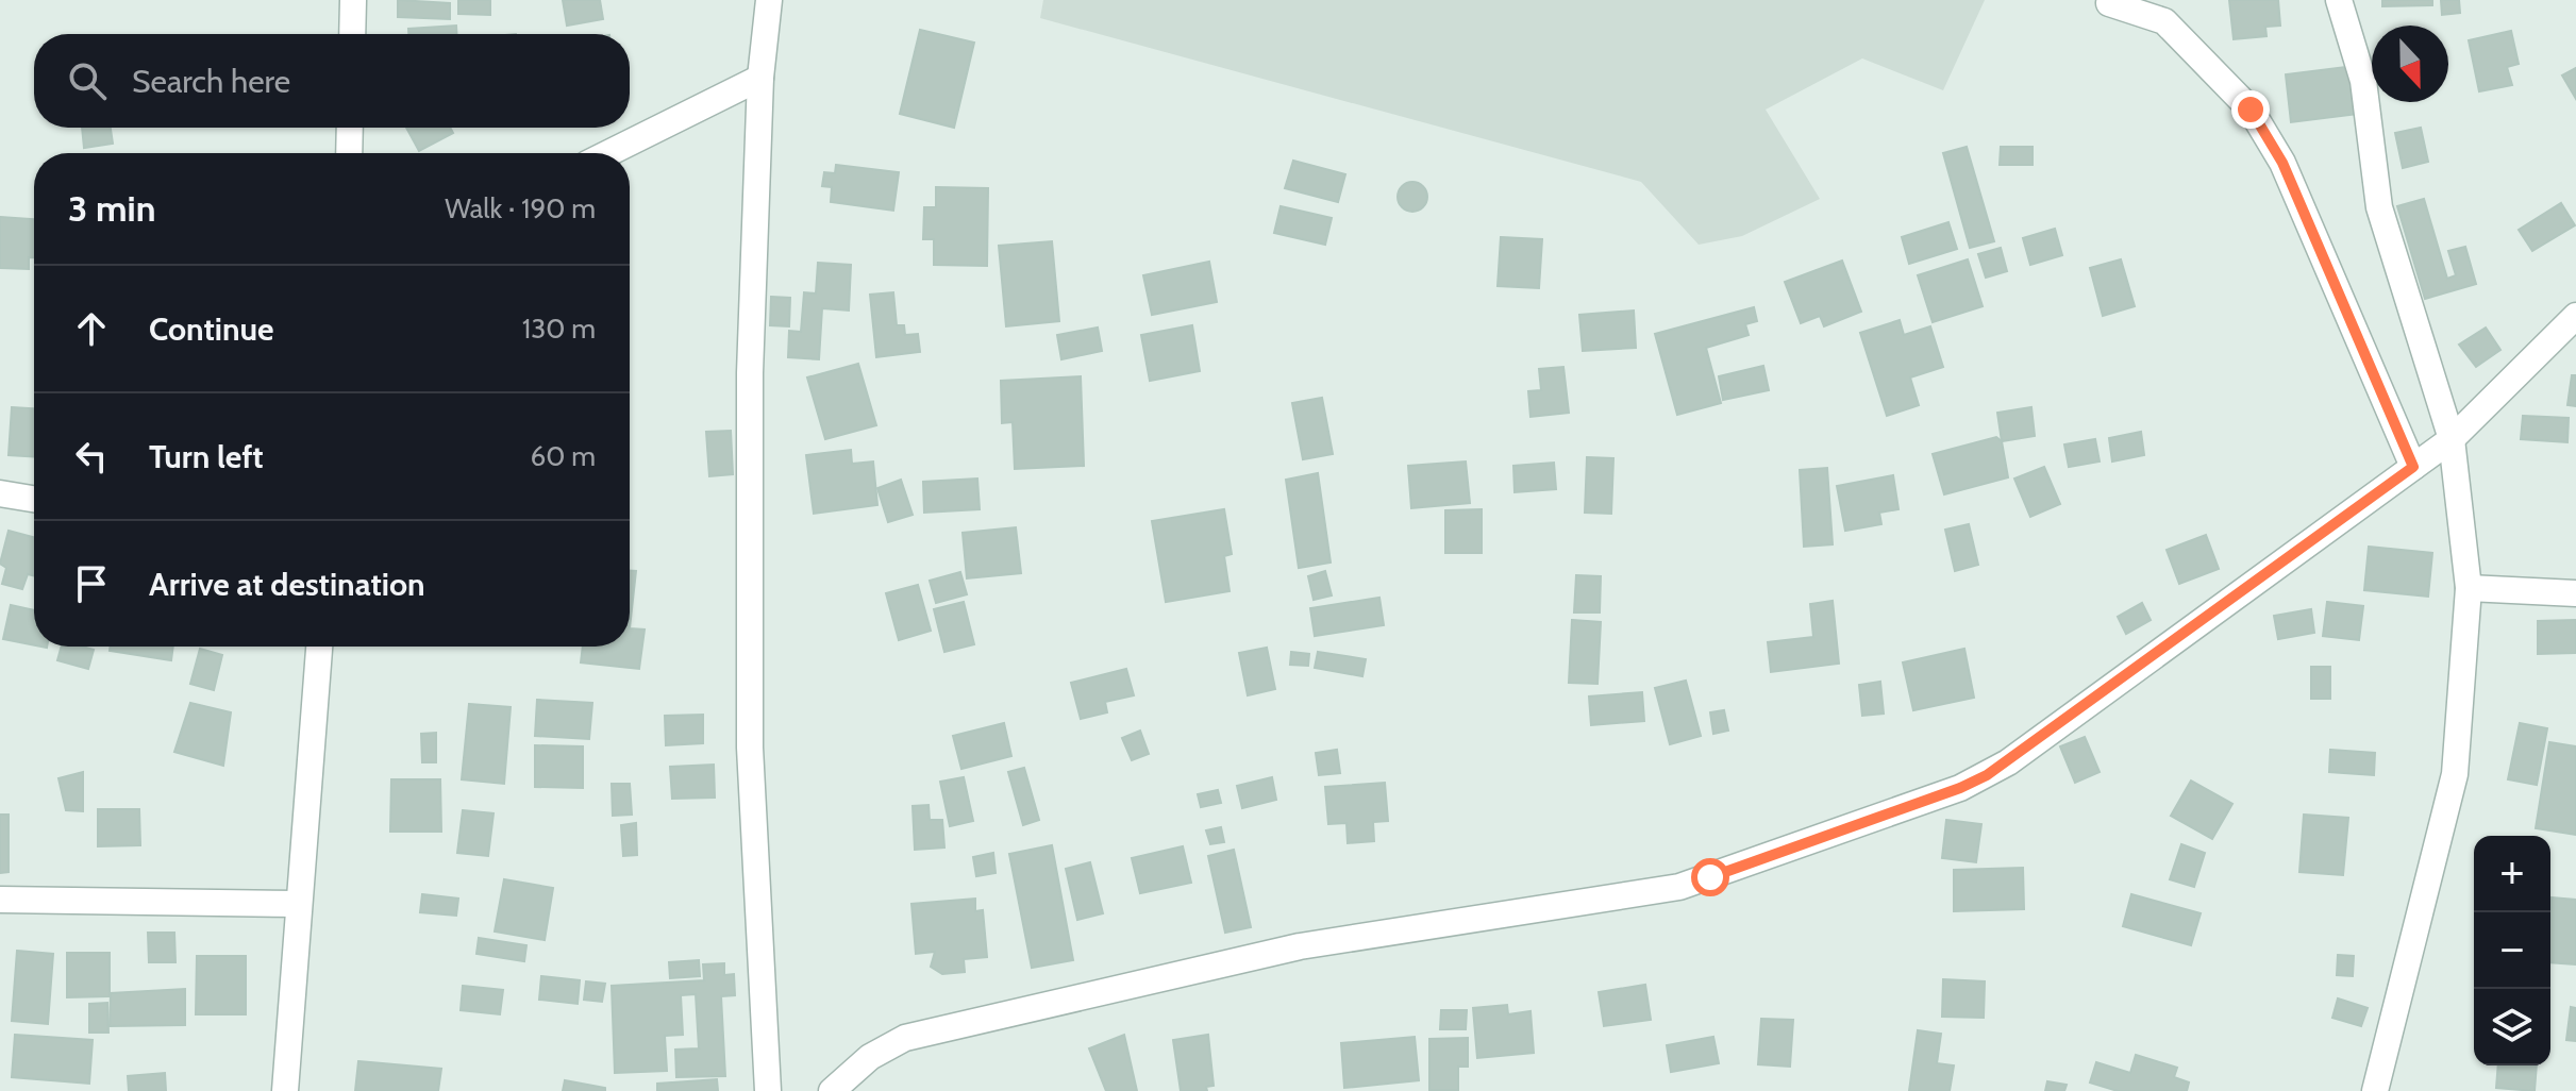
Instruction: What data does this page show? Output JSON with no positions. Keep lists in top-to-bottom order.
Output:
{
  "north": "bottom",
  "page": {
    "search": "Search here",
    "heading": ["3 min", "Walk · 190 m"],
    "list": [
      ["Continue", "130 m"],
      ["Turn left", "60 m"],
      "Arrive at destination"
    ],
    "map_buttons": ["+", "−"]
  }
}
